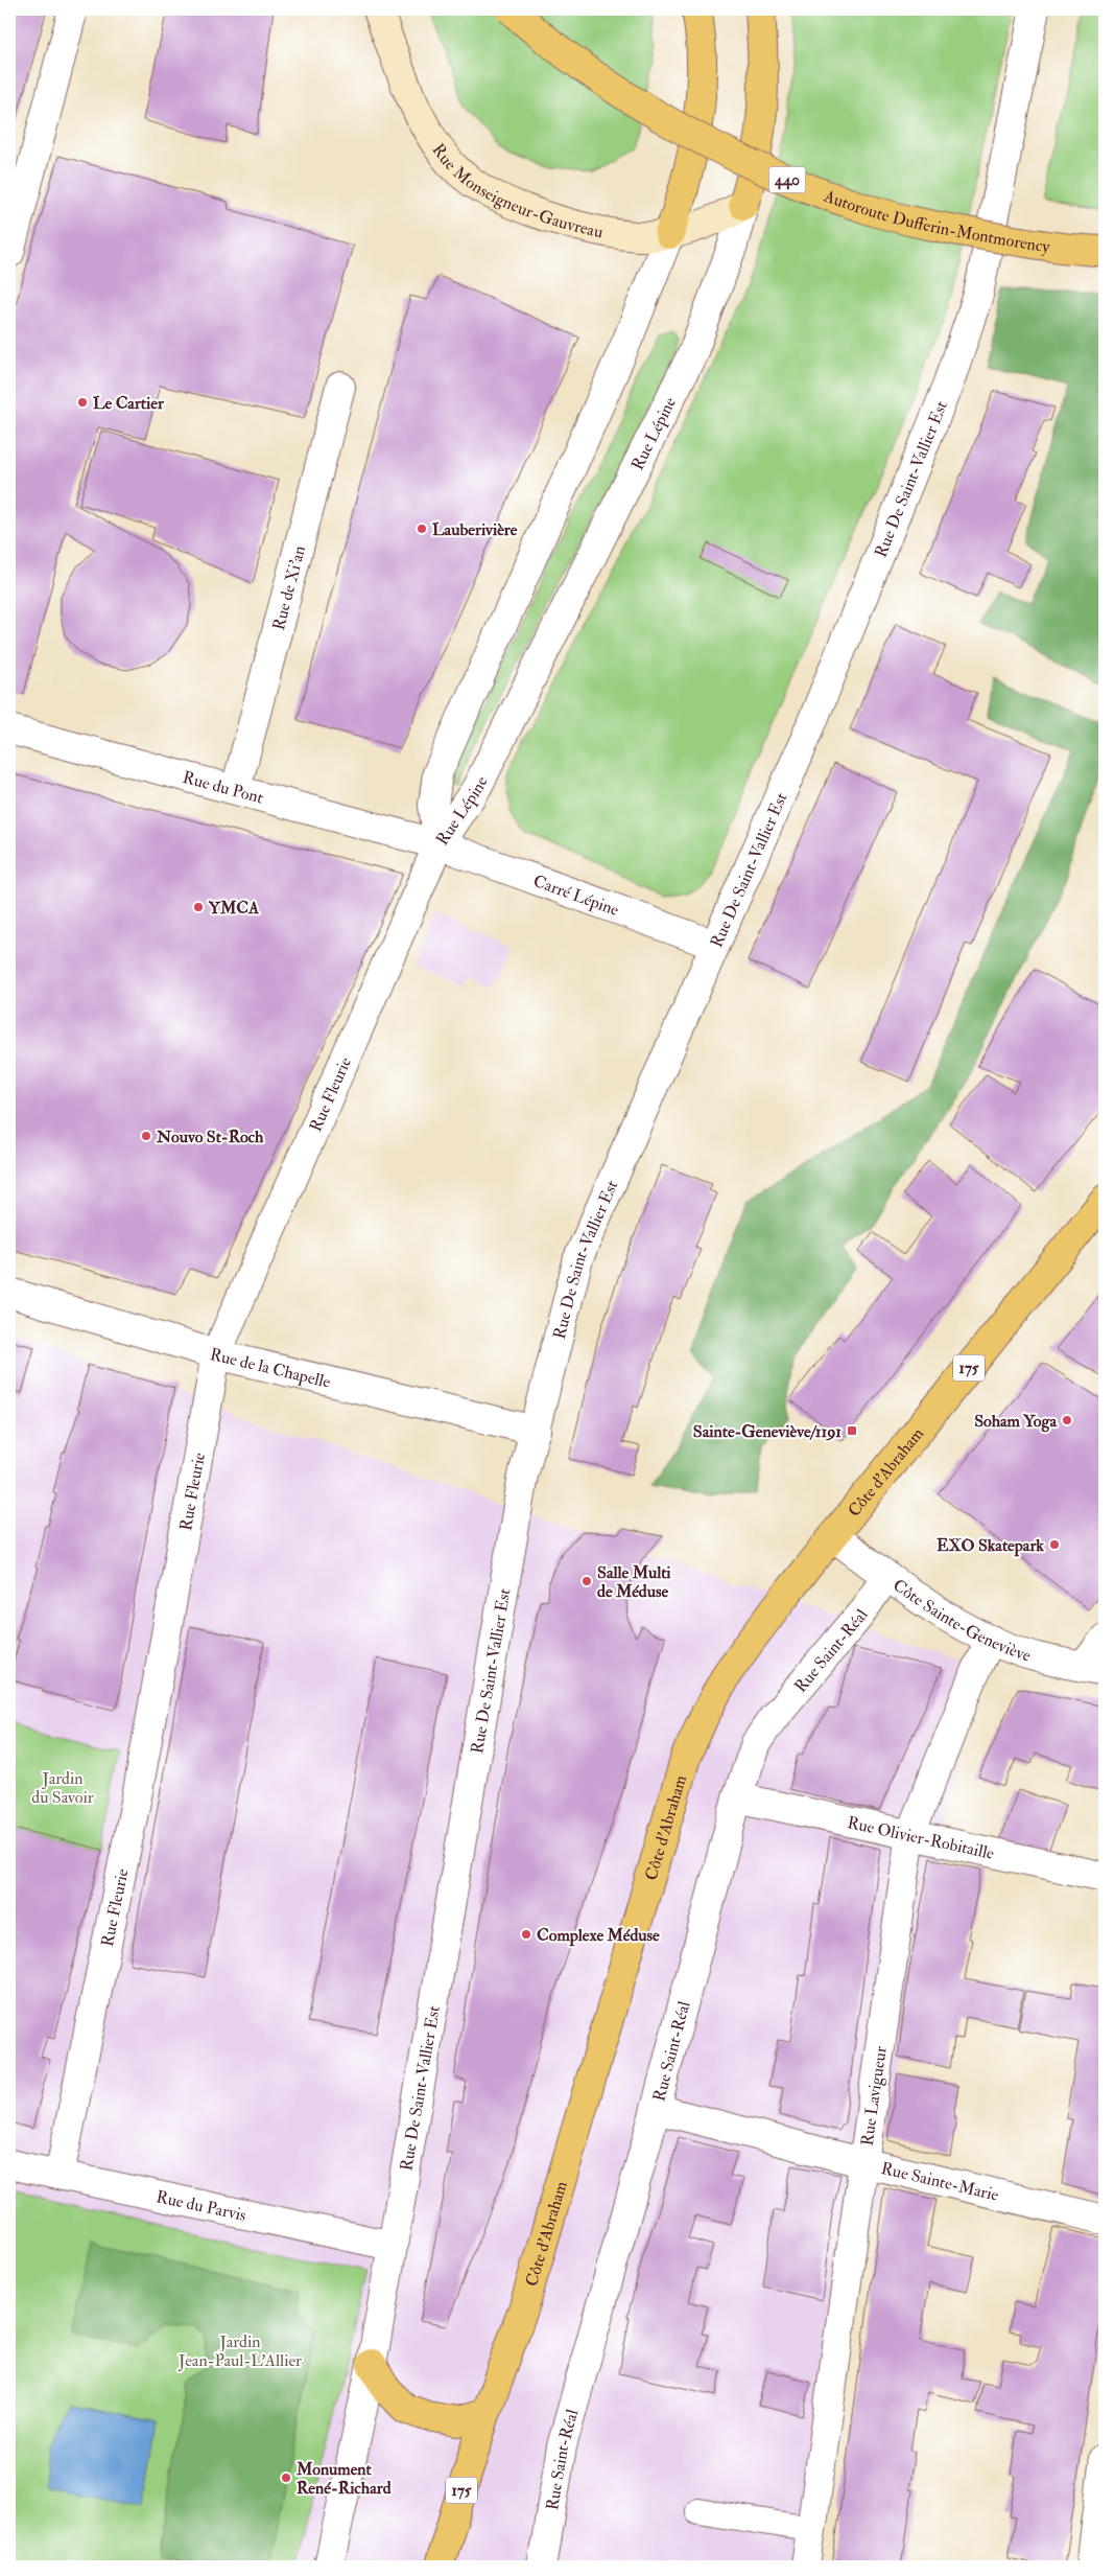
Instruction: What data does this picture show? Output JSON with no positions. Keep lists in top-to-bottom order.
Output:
{
  "streets": {
    "main road": [
      "440",
      "Rue Monseigneur-Gauvreau",
      "Autoroute Dufferin-Montmorency",
      "175",
      "Côte d'Abraham"
    ],
    "street": [
      "Rue Lépine",
      "Rue De Saint-Vallier Est",
      "Rue de Xi'an",
      "Rue du Pont",
      "Carré Lépine",
      "Rue Fleurie",
      "Rue de la Chapelle",
      "Côte Sainte-Geneviève",
      "Rue Saint-Réal",
      "Rue Olivier-Robitaille",
      "Rue Lavigueur",
      "Rue Sainte-Marie",
      "Rue du Parvis"
    ]
  },
  "crossings": [
    ["Rue Monseigneur-Gauvreau", "Rue Lépine"],
    ["Rue Lépine", "Rue du Pont"],
    ["Rue Lépine", "Carré Lépine"],
    ["Rue Lépine", "Rue Fleurie"],
    ["Rue De Saint-Vallier Est", "Carré Lépine"],
    ["Rue De Saint-Vallier Est", "Rue de la Chapelle"],
    ["Rue De Saint-Vallier Est", "Rue du Parvis"],
    ["Rue de Xi'an", "Rue du Pont"],
    ["Rue du Pont", "Carré Lépine"],
    ["Rue du Pont", "Rue Fleurie"],
    ["Carré Lépine", "Rue Fleurie"],
    ["Rue Fleurie", "Rue de la Chapelle"],
    ["Rue Fleurie", "Rue du Parvis"],
    ["Côte d'Abraham", "Côte Sainte-Geneviève"],
    ["Côte Sainte-Geneviève", "Rue Saint-Réal"],
    ["Côte Sainte-Geneviève", "Rue Lavigueur"],
    ["Rue Saint-Réal", "Rue Olivier-Robitaille"],
    ["Rue Saint-Réal", "Rue Sainte-Marie"],
    ["Rue Olivier-Robitaille", "Rue Lavigueur"],
    ["Rue Lavigueur", "Rue Sainte-Marie"]
  ],
  "parks": ["Jardin du Savoir", "Jardin Jean-Paul-L'Allier"],
  "places": {
    "other": [
      "Le Cartier",
      "Lauberivière",
      "YMCA",
      "Nouvo St-Roch",
      "Soham Yoga",
      "EXO Skatepark",
      "Salle Multi de Méduse",
      "Complexe Méduse",
      "Monument René-Richard"
    ],
    "transit": ["Sainte-Geneviève/1191"]
  }
}
